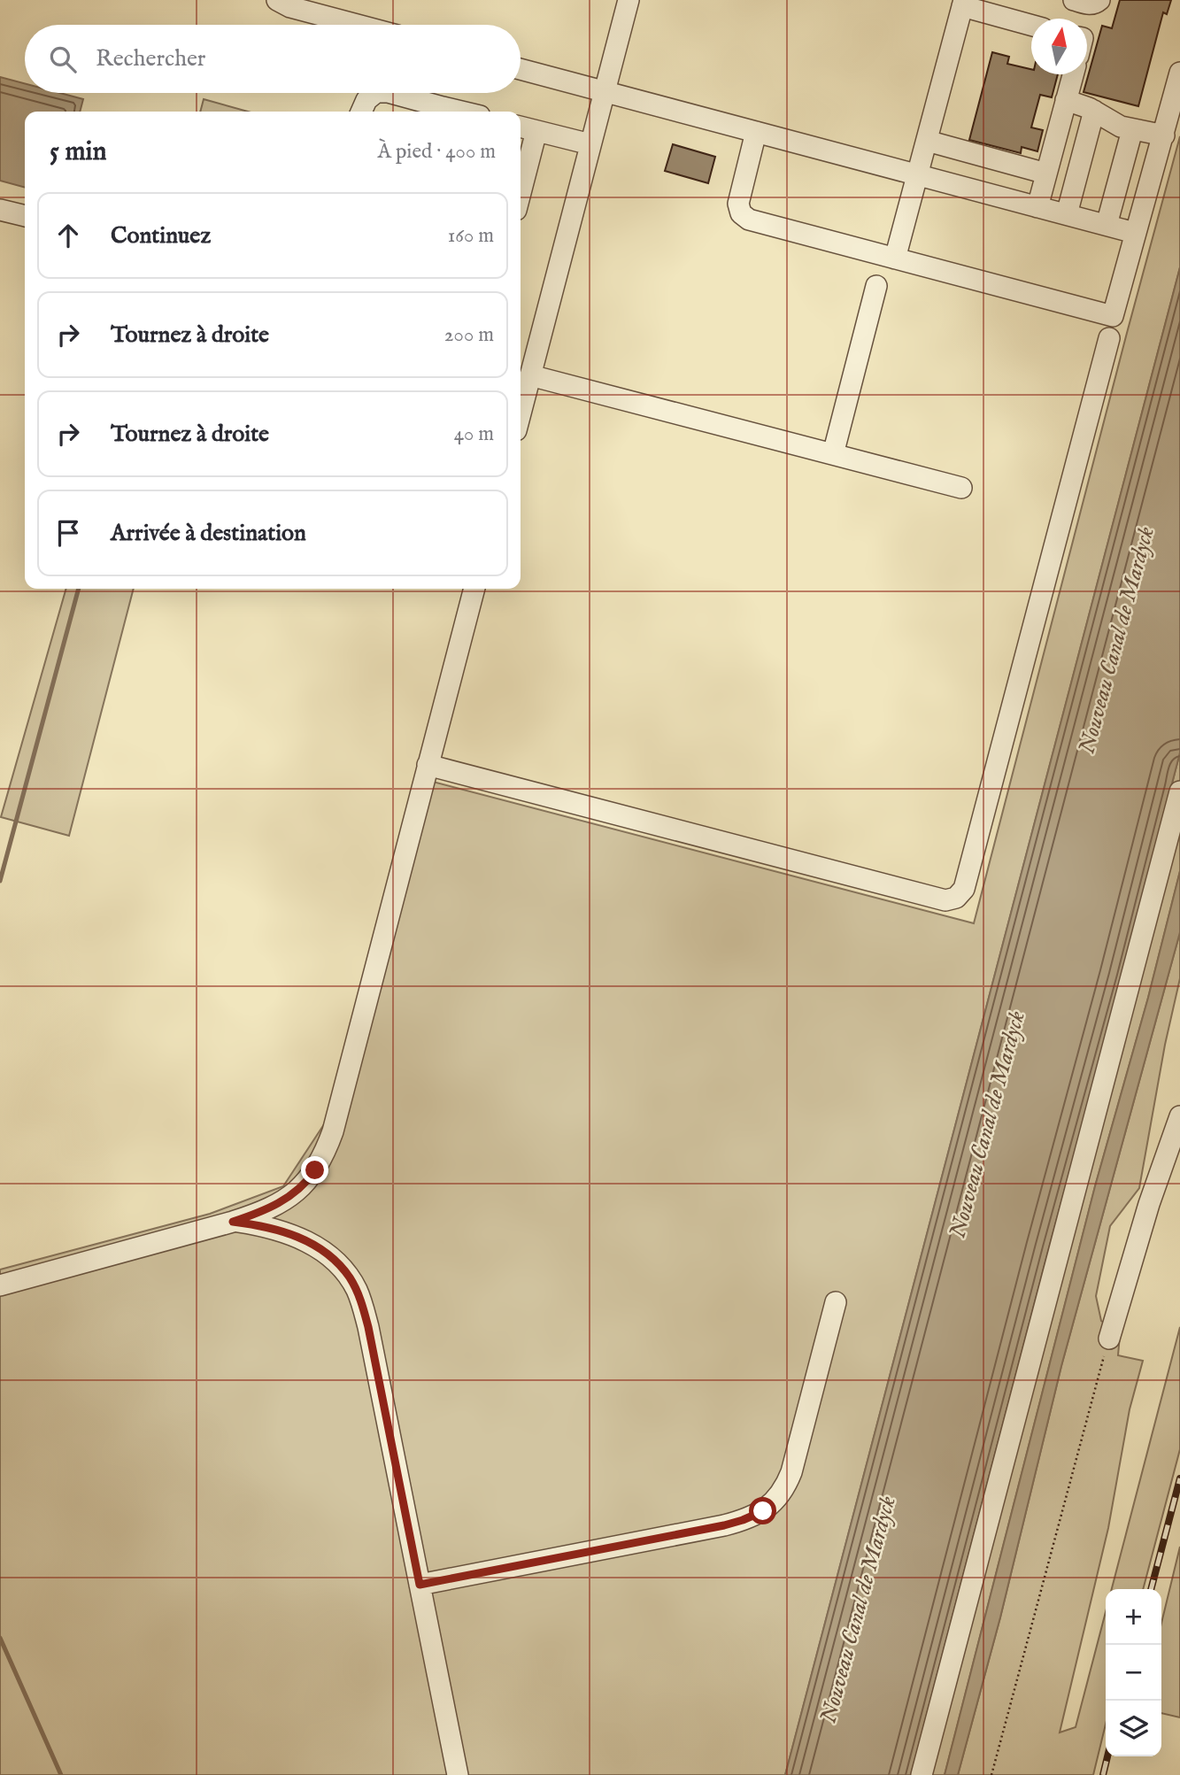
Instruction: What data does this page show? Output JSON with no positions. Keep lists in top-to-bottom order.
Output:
{
  "water": ["Nouveau Canal de Mardyck"],
  "north": "top",
  "page": {
    "search": "Rechercher",
    "heading": ["5 min", "À pied · 400 m"],
    "list": [
      ["Continuez", "160 m"],
      ["Tournez à droite", "200 m"],
      ["Tournez à droite", "40 m"],
      "Arrivée à destination"
    ],
    "map_buttons": ["+", "−"]
  }
}
